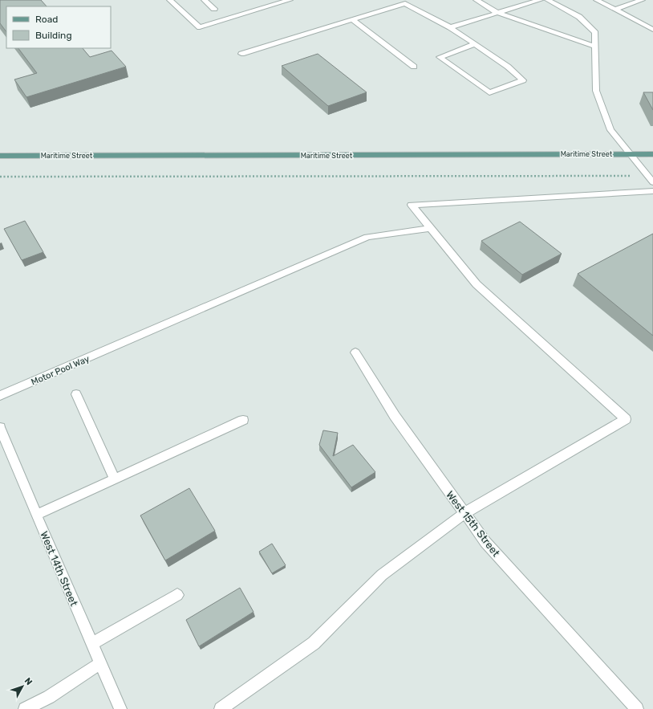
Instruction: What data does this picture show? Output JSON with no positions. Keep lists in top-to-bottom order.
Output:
{
  "streets": {
    "main road": ["Maritime Street"],
    "street": ["Motor Pool Way", "West 15th Street", "West 14th Street"]
  },
  "legend": ["Road", "Building"],
  "north": "top right"
}
